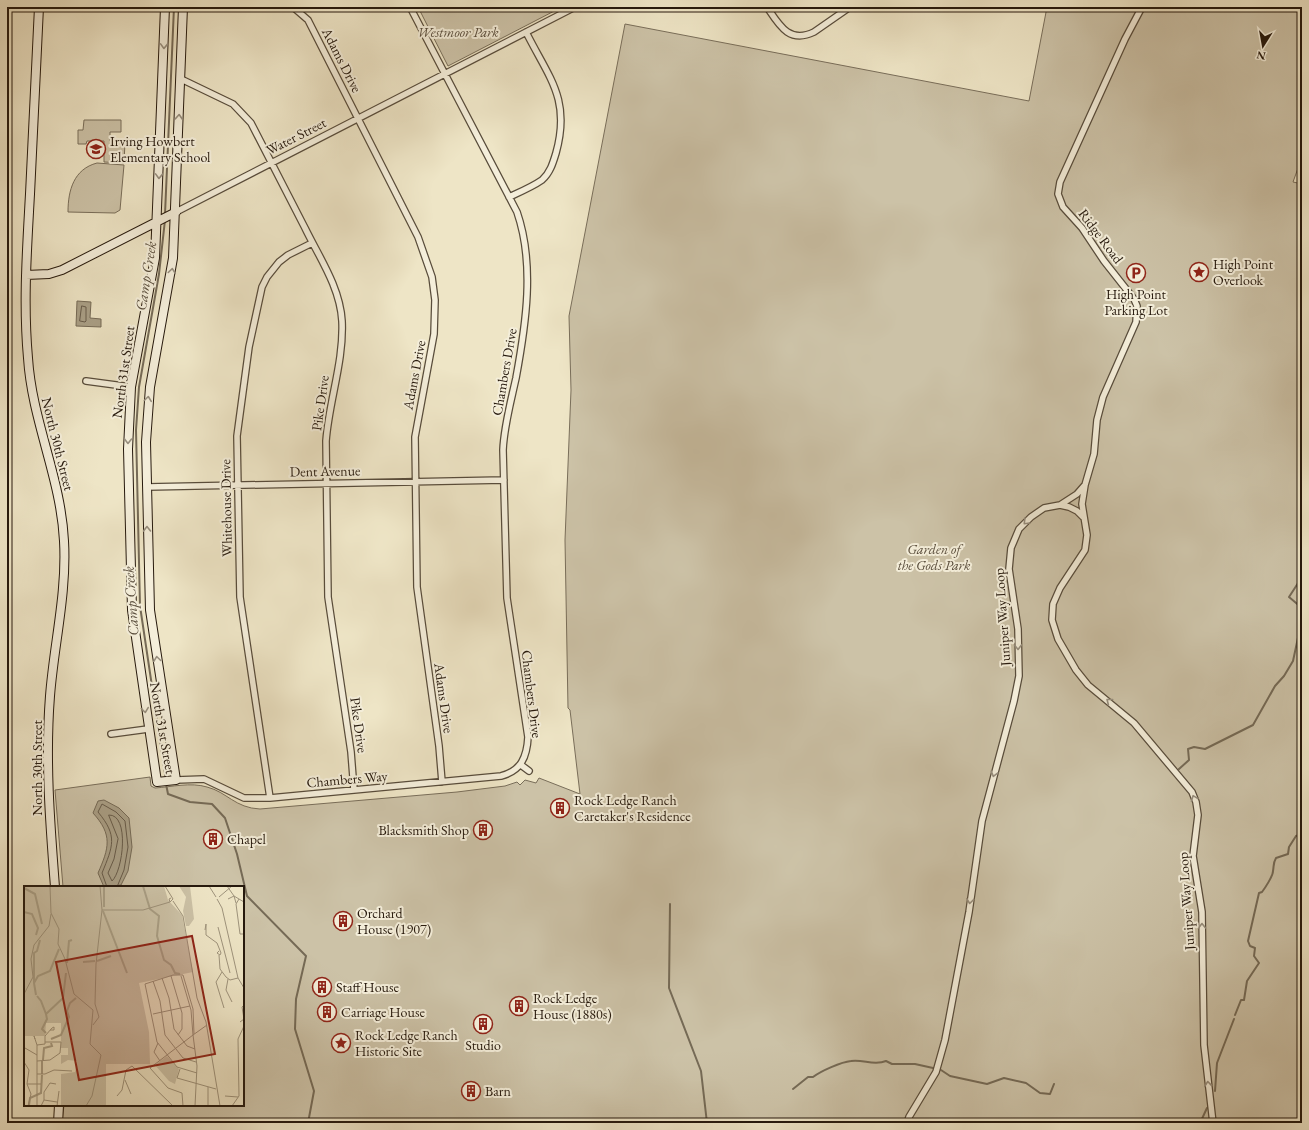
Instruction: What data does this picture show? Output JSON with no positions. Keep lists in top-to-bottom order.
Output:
{
  "streets": {
    "main road": ["Water Street", "North 31st Street", "North 30th Street"],
    "street": [
      "Adams Drive",
      "Ridge Road",
      "Chambers Drive",
      "Pike Drive",
      "Dent Avenue",
      "Whitehouse Drive",
      "Juniper Way Loop",
      "Chambers Way"
    ]
  },
  "crossings": [
    ["Adams Drive", "Water Street"],
    ["Adams Drive", "Dent Avenue"],
    ["Adams Drive", "Chambers Way"],
    ["Water Street", "North 31st Street"],
    ["Water Street", "Chambers Drive"],
    ["Water Street", "Pike Drive"],
    ["Water Street", "North 30th Street"],
    ["Ridge Road", "Juniper Way Loop"],
    ["North 31st Street", "Pike Drive"],
    ["North 31st Street", "Dent Avenue"],
    ["North 31st Street", "Chambers Way"],
    ["Chambers Drive", "Dent Avenue"],
    ["Chambers Drive", "Chambers Way"],
    ["Pike Drive", "Dent Avenue"],
    ["Pike Drive", "Whitehouse Drive"],
    ["Pike Drive", "Chambers Way"],
    ["Dent Avenue", "Whitehouse Drive"],
    ["Whitehouse Drive", "Chambers Way"]
  ],
  "water": ["Camp Creek"],
  "parks": ["Westmoor Park", "Garden of the Gods Park"],
  "places": {
    "school or university": ["Irving Howbert Elementary School"],
    "place": ["High Point Overlook", "Rock Ledge Ranch Historic Site"],
    "parking": ["High Point Parking Lot"],
    "building": [
      "Rock Ledge Ranch Caretaker's Residence",
      "Blacksmith Shop",
      "Chapel",
      "Orchard House (1907)",
      "Staff House",
      "Rock Ledge House (1880s)",
      "Carriage House",
      "Studio",
      "Barn"
    ]
  },
  "north": "bottom"
}
